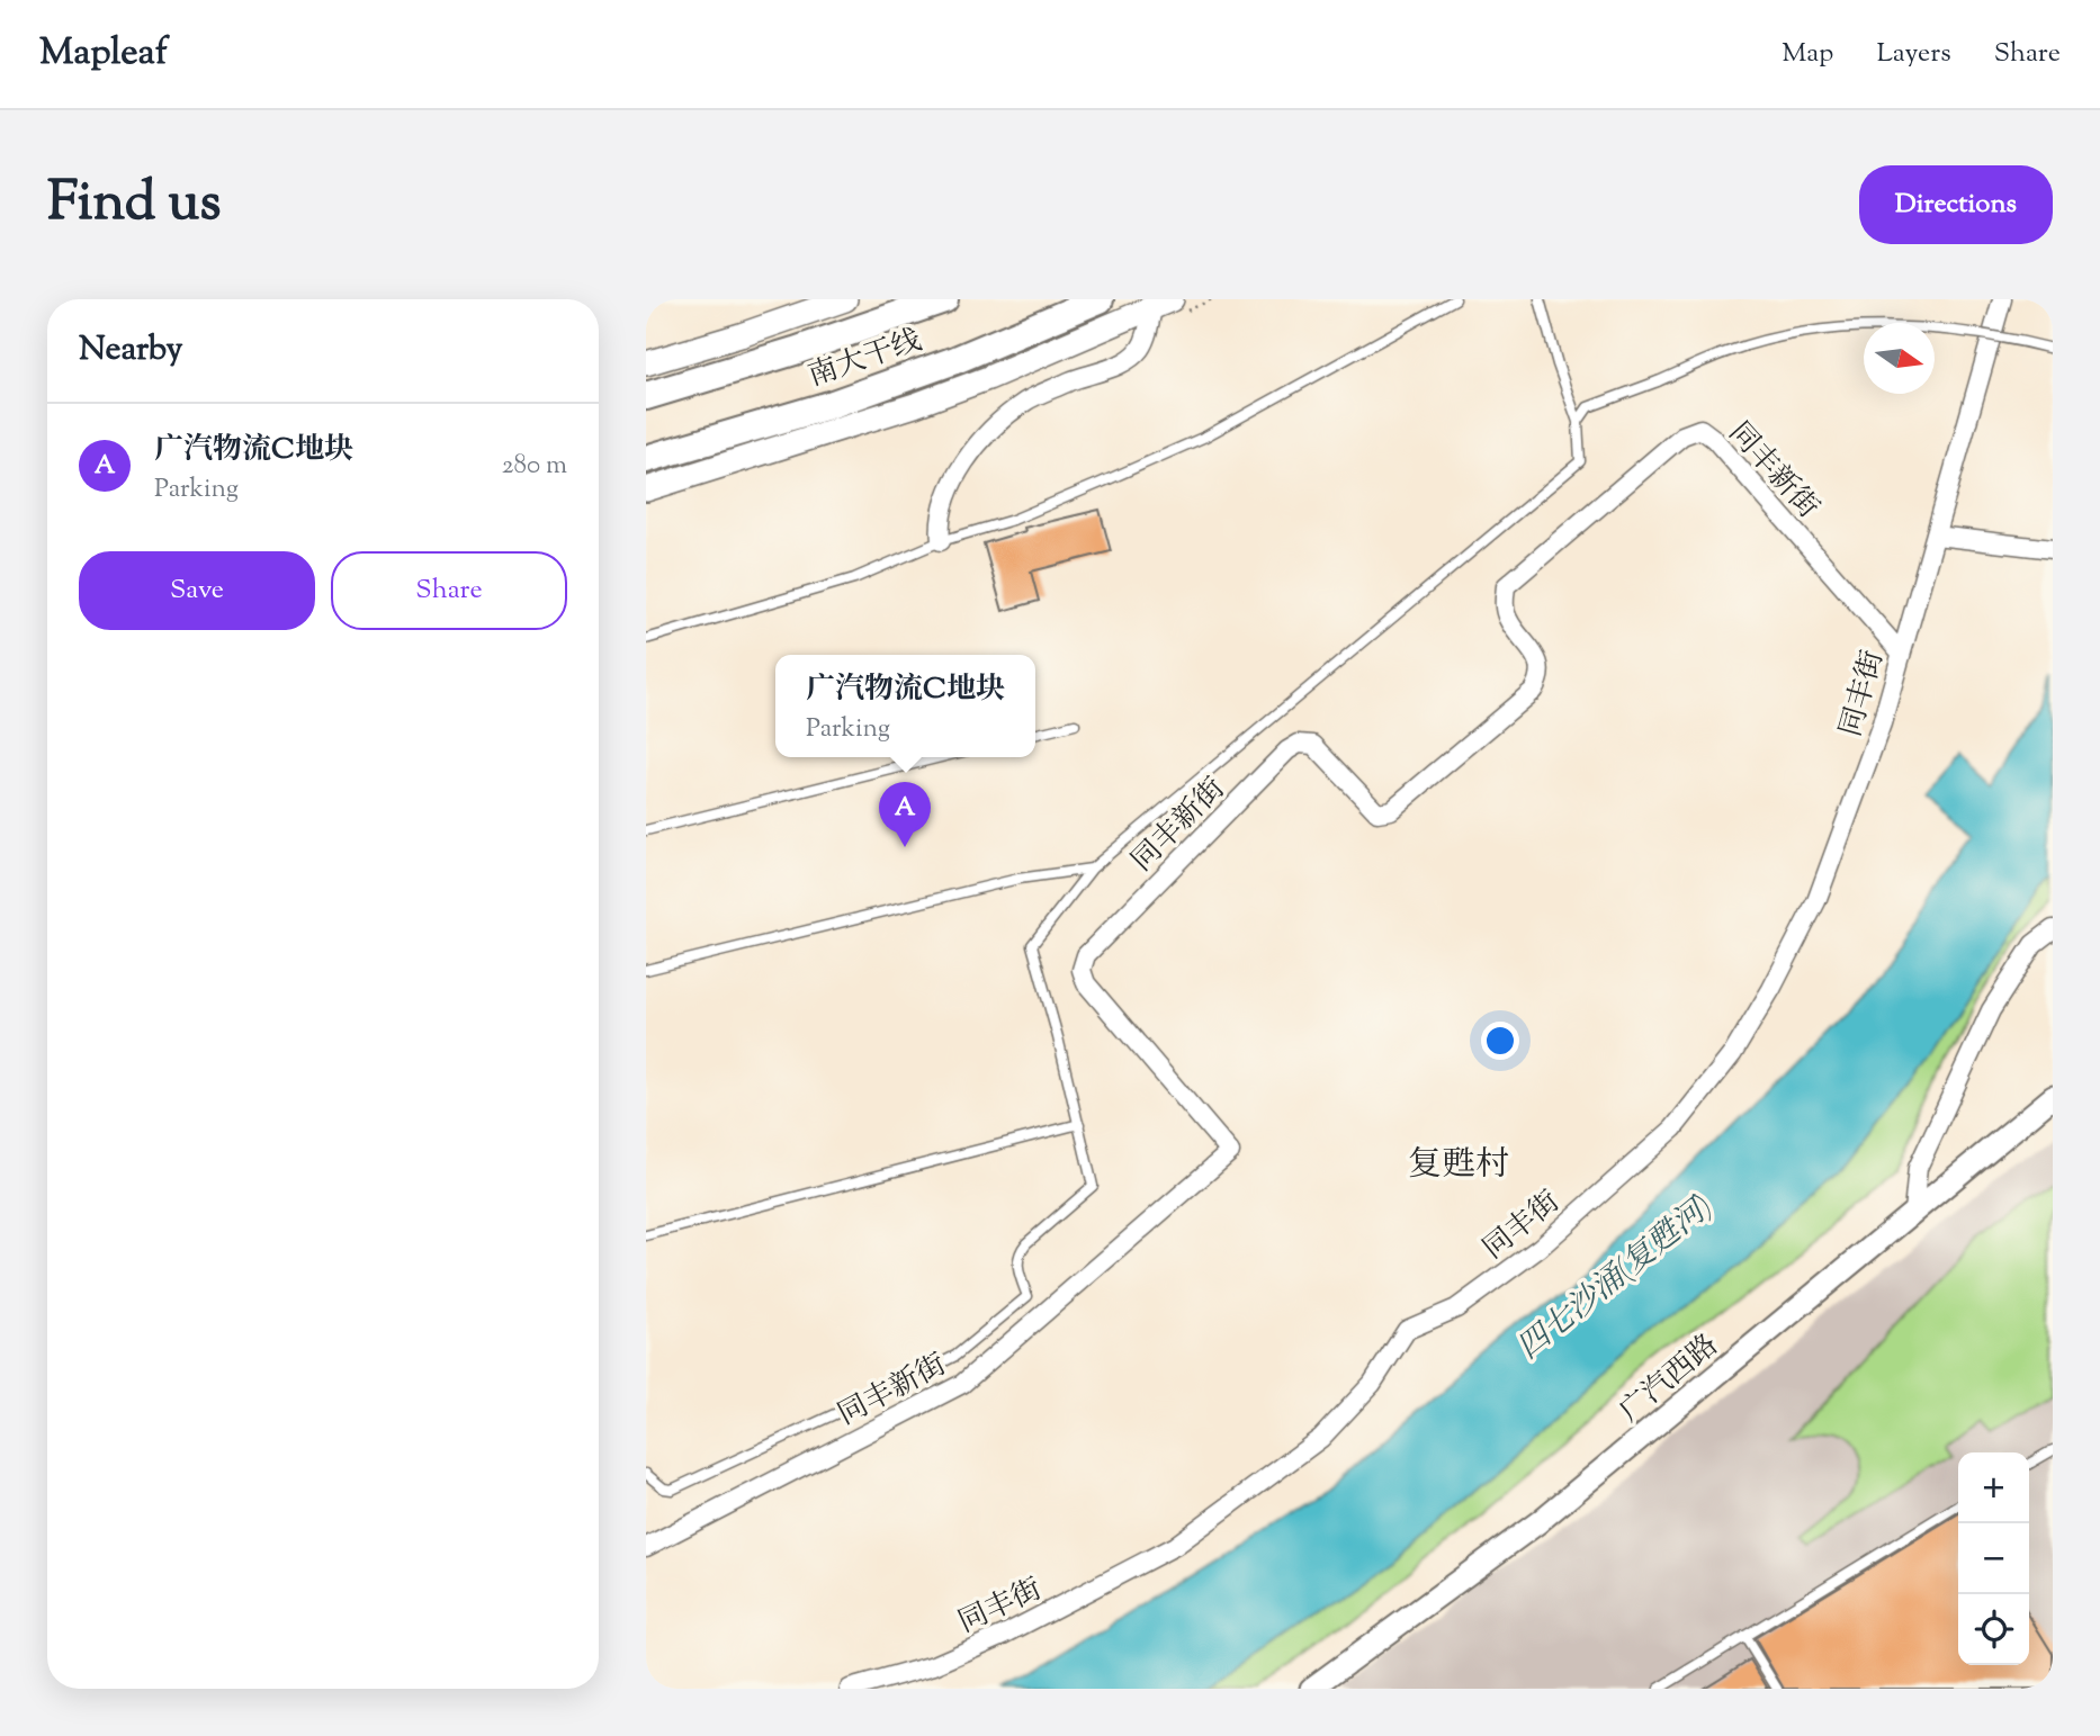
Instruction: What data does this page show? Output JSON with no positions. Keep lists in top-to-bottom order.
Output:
{
  "streets": {
    "highway": ["南大干线"],
    "street": ["同丰新街", "同丰街", "广汽西路"]
  },
  "crossings": [
    ["同丰新街", "同丰街"]
  ],
  "districts": ["复甦村"],
  "water": ["四七沙涌(复甦河)"],
  "north": "right",
  "page": {
    "header": "Mapleaf",
    "nav": ["Map", "Layers", "Share"],
    "title": "Find us",
    "buttons": [
      "Directions",
      ["Save", "Share"]
    ],
    "heading": "Nearby",
    "list": [
      {
        "mark": "A",
        "name": "广汽物流C地块",
        "note": "Parking",
        "value": "280 m"
      }
    ],
    "popup": ["广汽物流C地块", "Parking"],
    "pins": "A",
    "map_buttons": ["+", "−"]
  }
}
